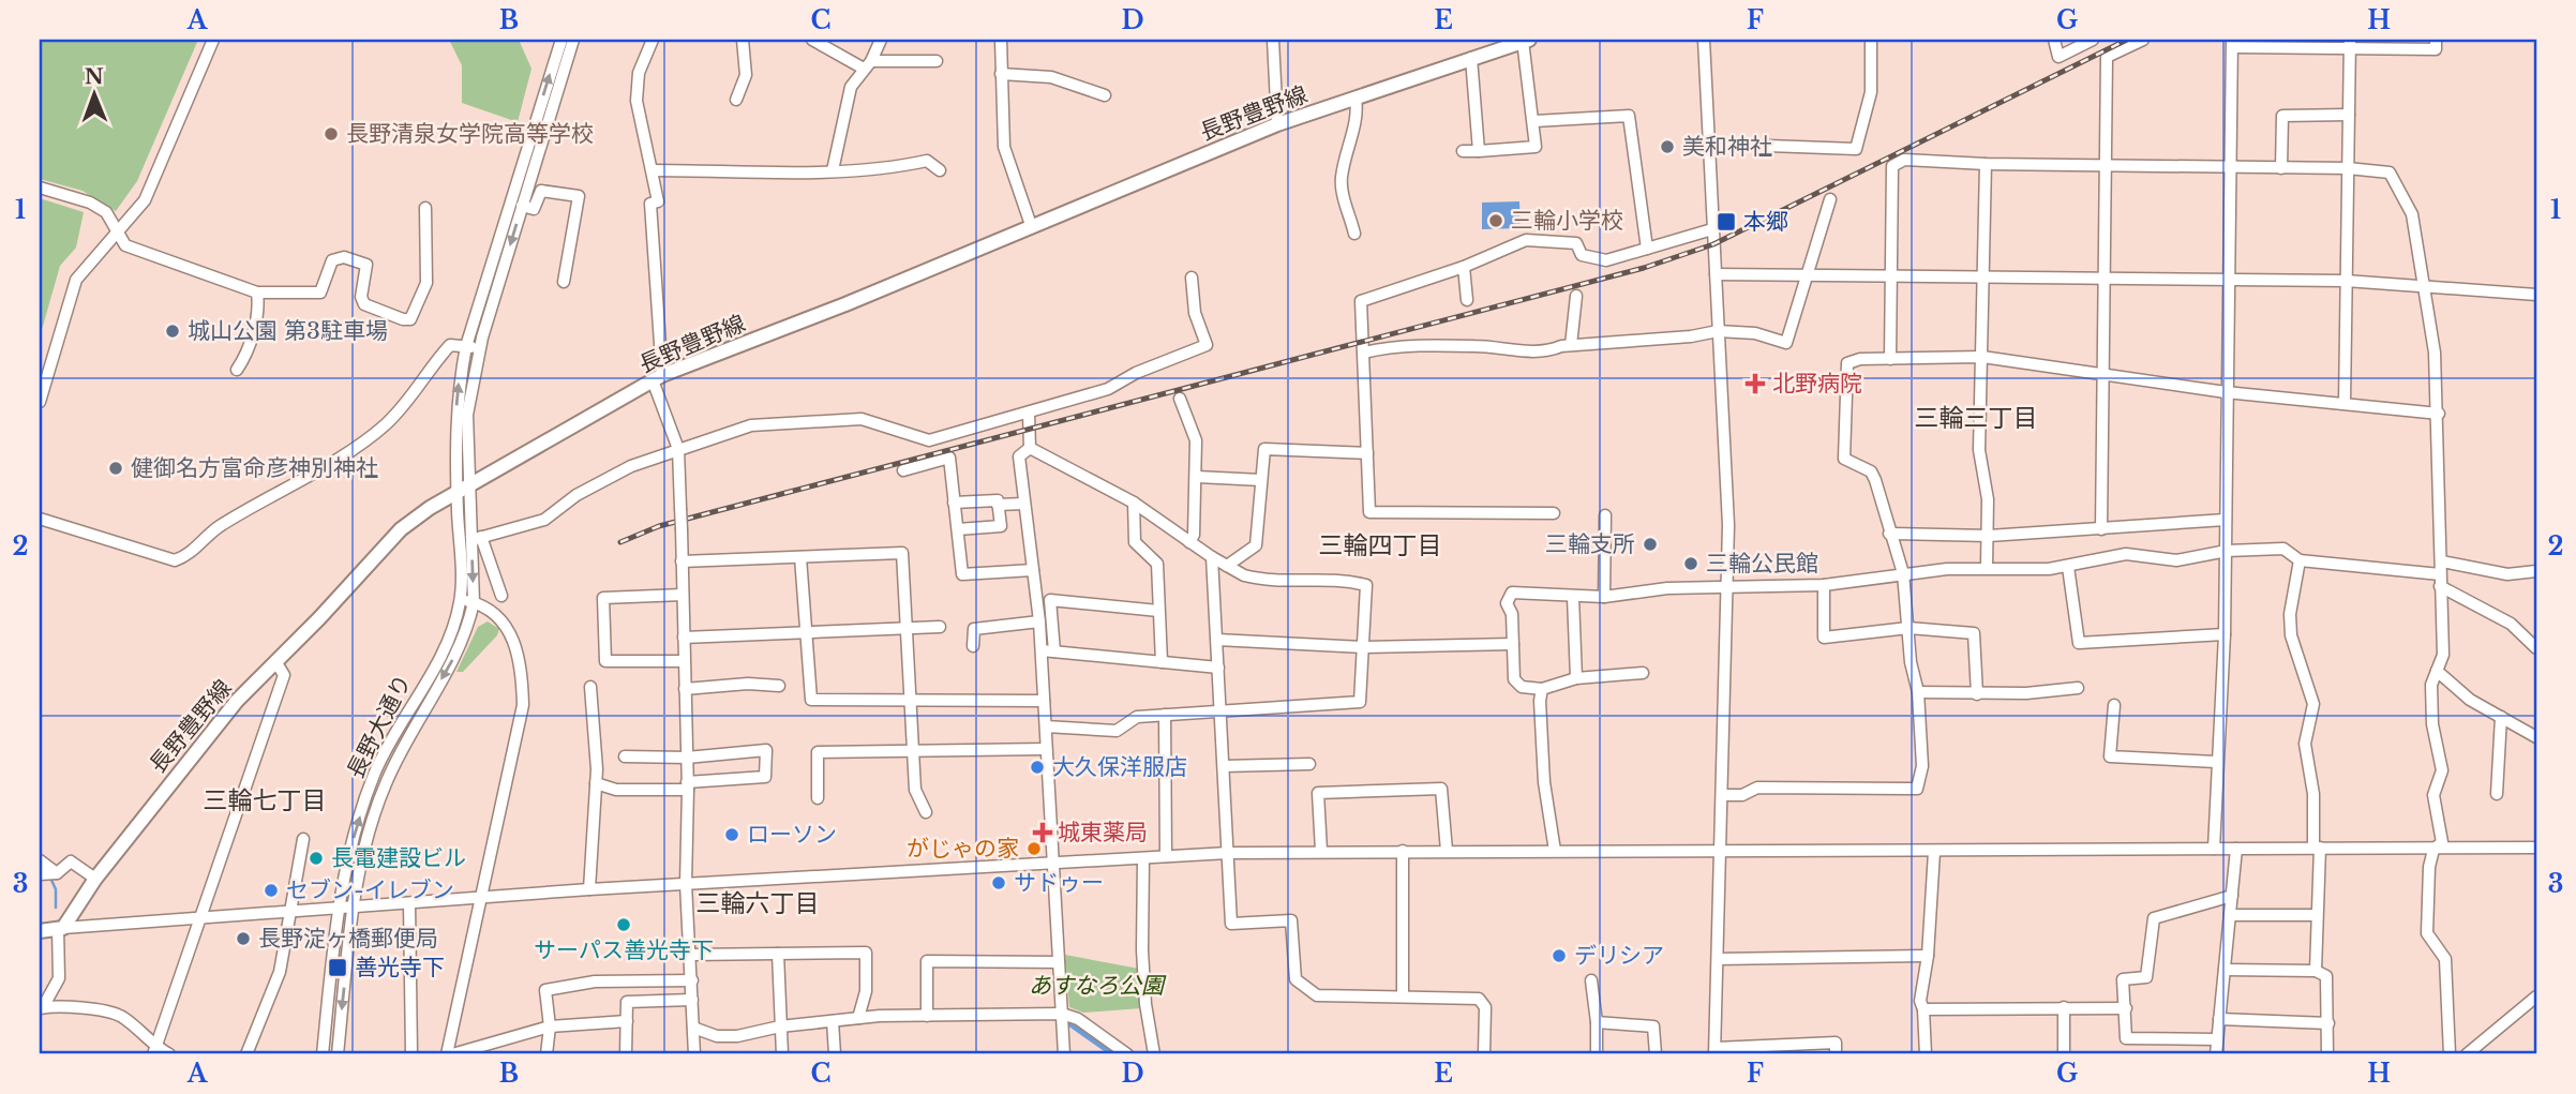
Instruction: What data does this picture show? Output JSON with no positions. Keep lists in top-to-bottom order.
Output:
{
  "streets": {
    "main road": ["長野豊野線"],
    "street": ["長野大通り"]
  },
  "crossings": [
    ["長野豊野線", "長野大通り"]
  ],
  "districts": [
    "三輪三丁目",
    "三輪四丁目",
    "三輪七丁目",
    "三輪六丁目"
  ],
  "parks": ["あすなろ公園"],
  "places": {
    "other": [
      "長野清泉女学院高等学校",
      "美和神社",
      "三輪小学校",
      "城山公園 第3駐車場",
      "健御名方富命彦神別神社",
      "三輪支所",
      "三輪公民館",
      "大久保洋服店",
      "ローソン",
      "がじゃの家",
      "長電建設ビル",
      "サドゥー",
      "セブン-イレブン",
      "サーパス善光寺下",
      "長野淀ヶ橋郵便局",
      "デリシア"
    ],
    "transit": ["本郷", "善光寺下"],
    "health": ["北野病院", "城東薬局"]
  },
  "north": "top",
  "grid": {
    "columns": [
      "A",
      "B",
      "C",
      "D",
      "E",
      "F",
      "G",
      "H"
    ],
    "rows": ["1", "2", "3"]
  }
}
